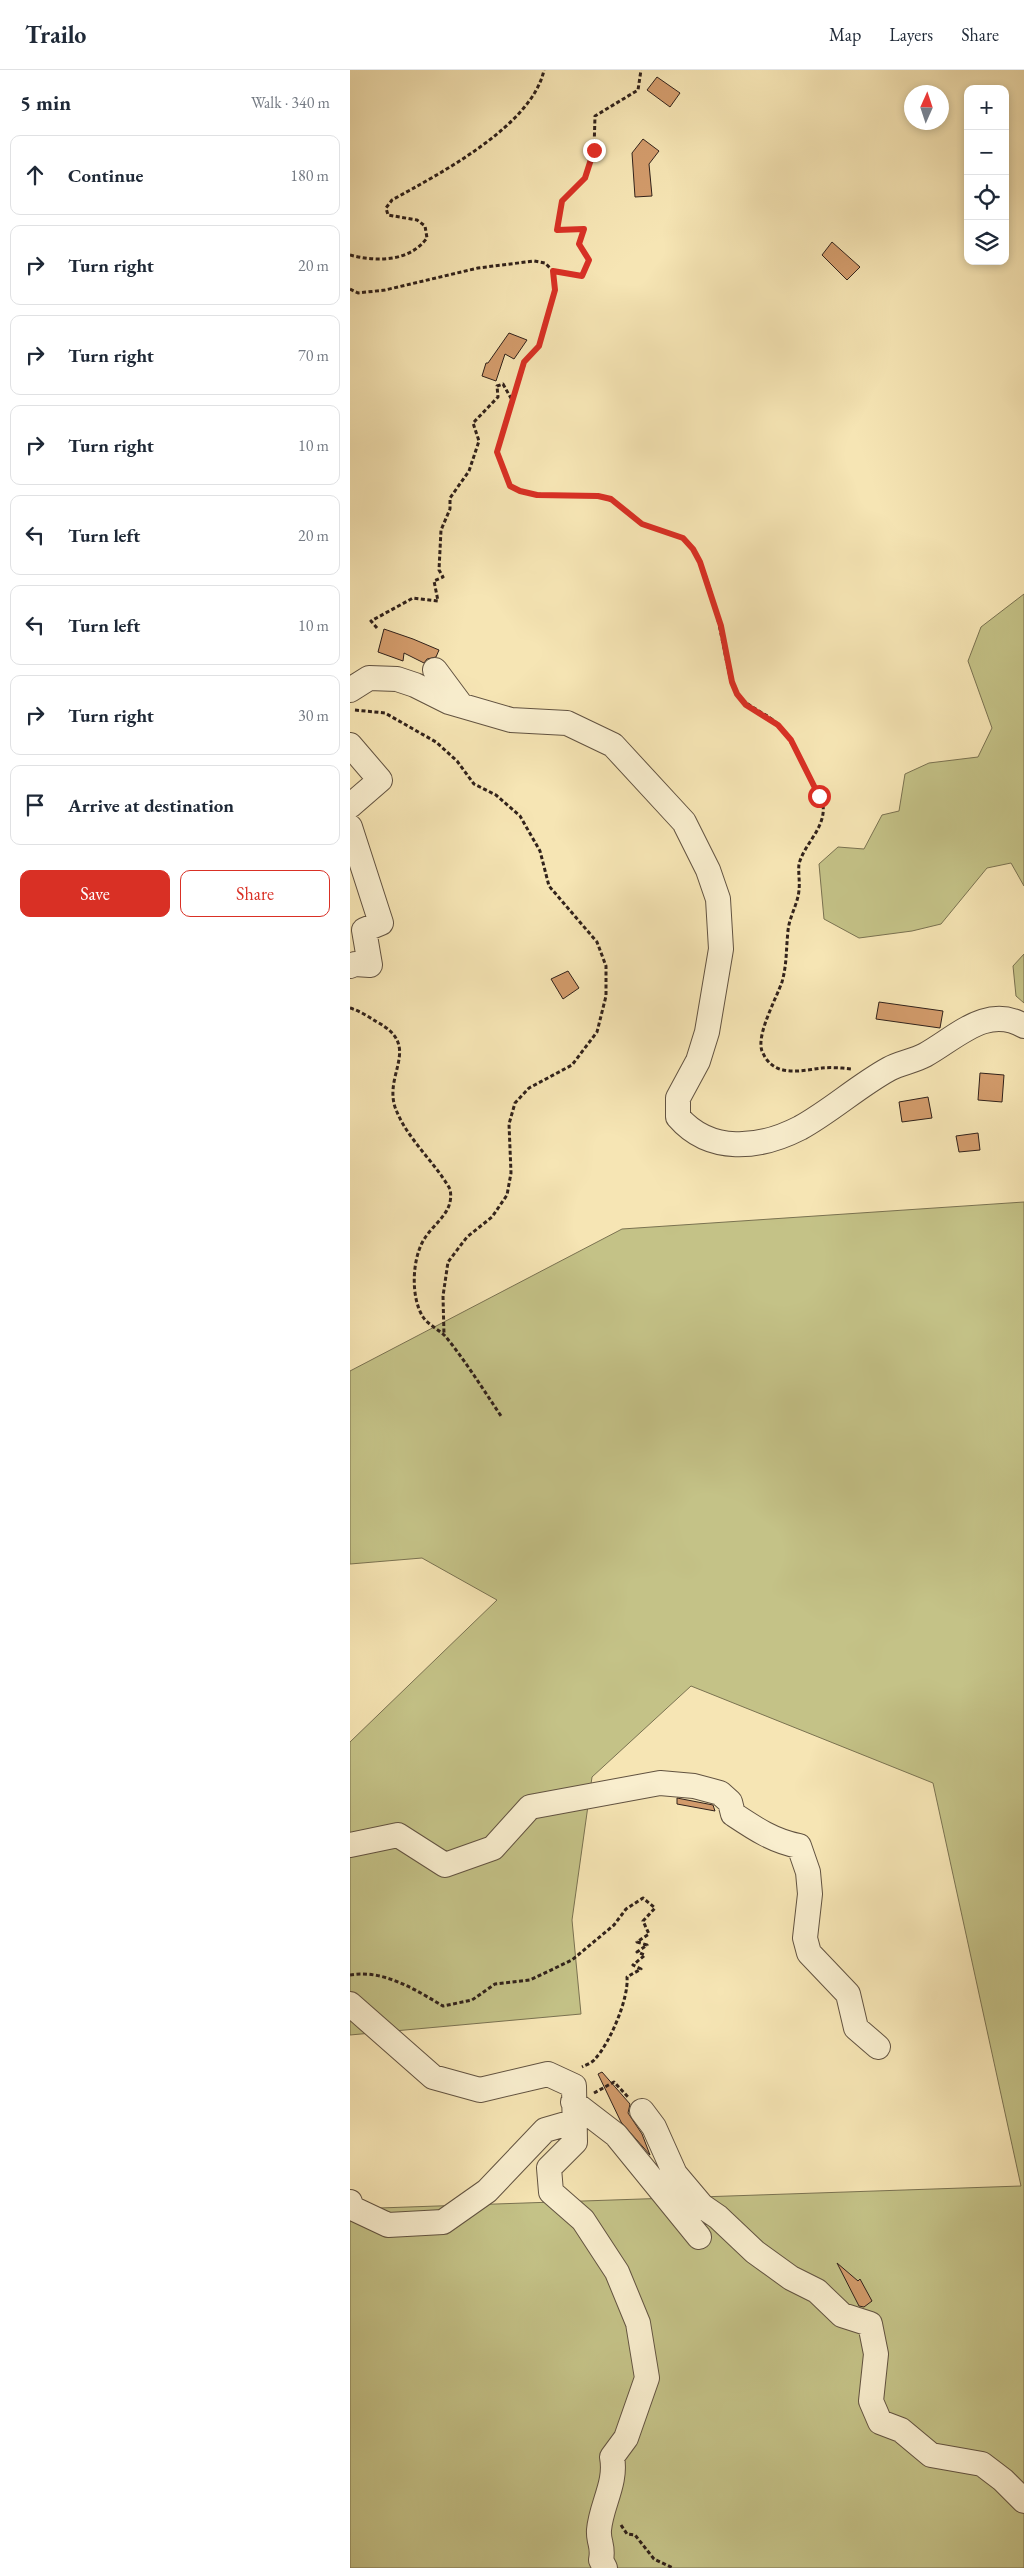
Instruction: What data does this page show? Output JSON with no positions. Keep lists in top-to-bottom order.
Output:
{
  "north": "top",
  "page": {
    "header": "Trailo",
    "nav": ["Map", "Layers", "Share"],
    "heading": ["5 min", "Walk · 340 m"],
    "map_buttons": ["+", "−"],
    "list": [
      ["Continue", "180 m"],
      ["Turn right", "20 m"],
      ["Turn right", "70 m"],
      ["Turn right", "10 m"],
      ["Turn left", "20 m"],
      ["Turn left", "10 m"],
      ["Turn right", "30 m"],
      "Arrive at destination"
    ],
    "buttons": ["Save", "Share"]
  }
}
